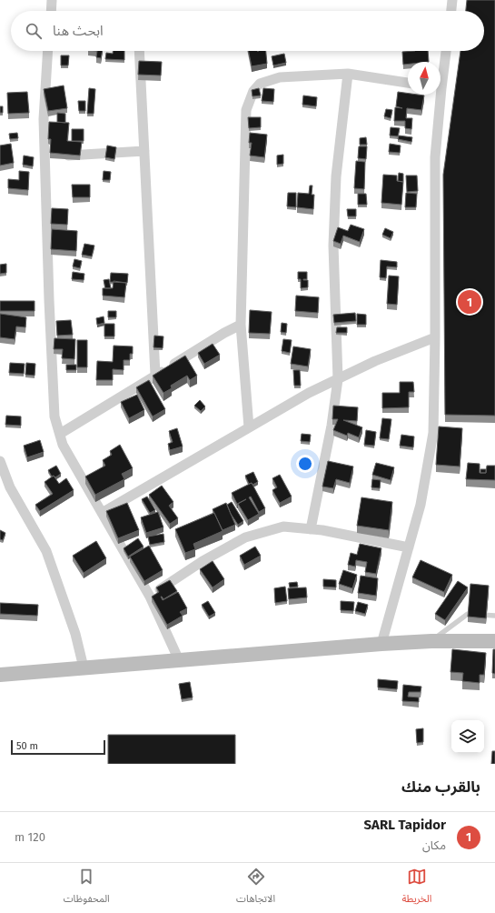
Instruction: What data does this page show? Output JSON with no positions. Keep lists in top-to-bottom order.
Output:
{
  "scale_bar": "50 m",
  "north": "top",
  "page": {
    "search": "ابحث هنا",
    "pins": "1",
    "scale": "50 m",
    "heading": "بالقرب منك",
    "list": [
      {
        "mark": "1",
        "name": "SARL Tapidor",
        "note": "مكان",
        "value": "120 m"
      }
    ],
    "nav": ["الخريطة", "الاتجاهات", "المحفوظات"]
  }
}
